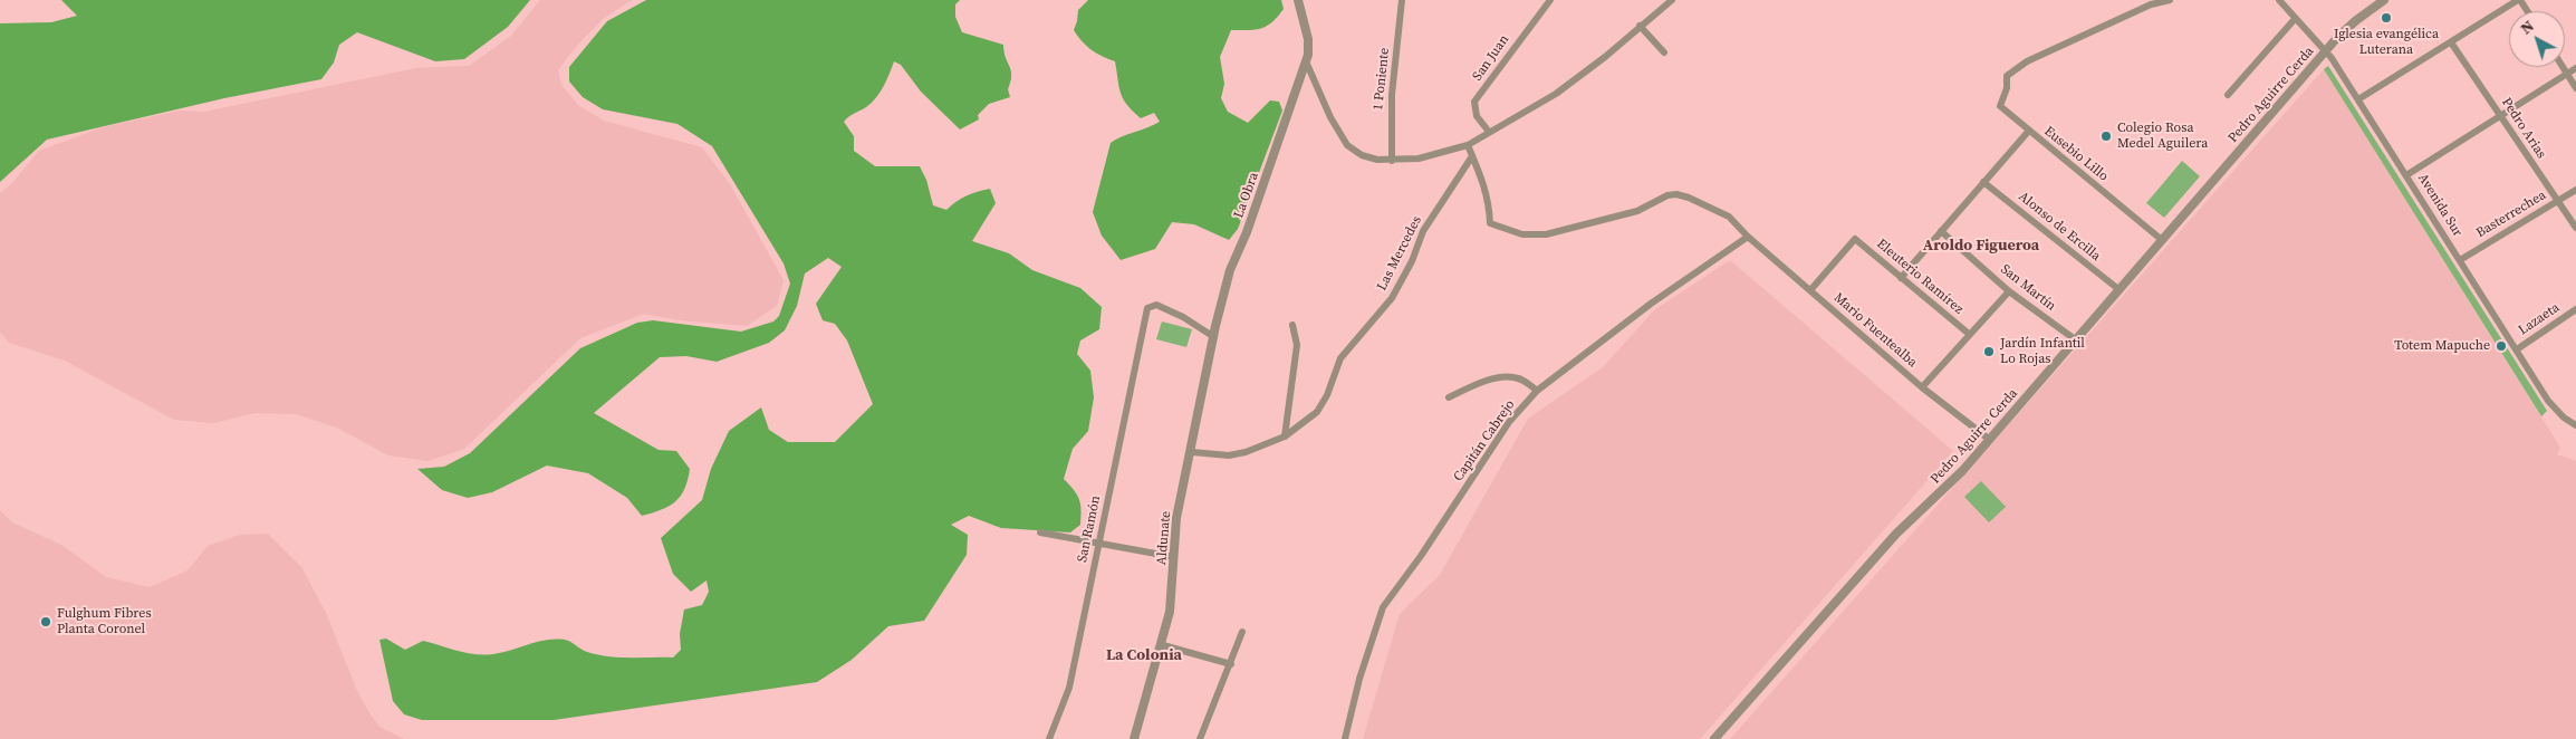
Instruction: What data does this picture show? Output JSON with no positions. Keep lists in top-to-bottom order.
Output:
{
  "streets": {
    "street": [
      "San Juan",
      "1 Poniente",
      "Pedro Aguirre Cerda",
      "Pedro Arias",
      "Eusebio Lillo",
      "La Obra",
      "Avenida Sur",
      "Basterrechea",
      "Alonso de Ercilla",
      "Las Mercedes",
      "Eleuterio Ramírez",
      "San Martín",
      "Lazaeta",
      "Mario Fuentealba",
      "Capitán Cabrejo",
      "San Ramón",
      "Aldunate"
    ]
  },
  "crossings": [
    ["Pedro Aguirre Cerda", "Eusebio Lillo"],
    ["Pedro Aguirre Cerda", "Avenida Sur"],
    ["Pedro Aguirre Cerda", "Alonso de Ercilla"],
    ["Pedro Aguirre Cerda", "San Martín"],
    ["Pedro Aguirre Cerda", "Mario Fuentealba"],
    ["Pedro Arias", "Basterrechea"],
    ["La Obra", "San Ramón"],
    ["La Obra", "Aldunate"],
    ["Avenida Sur", "Basterrechea"],
    ["Avenida Sur", "Lazaeta"],
    ["Las Mercedes", "Mario Fuentealba"],
    ["Las Mercedes", "Aldunate"],
    ["Eleuterio Ramírez", "Mario Fuentealba"],
    ["Mario Fuentealba", "Capitán Cabrejo"],
    ["San Ramón", "Aldunate"]
  ],
  "districts": ["Aroldo Figueroa", "La Colonia"],
  "places": [
    "Iglesia evangélica Luterana",
    "Colegio Rosa Medel Aguilera",
    "Totem Mapuche",
    "Jardín Infantil Lo Rojas",
    "Fulghum Fibres Planta Coronel"
  ],
  "north": "top left"
}
